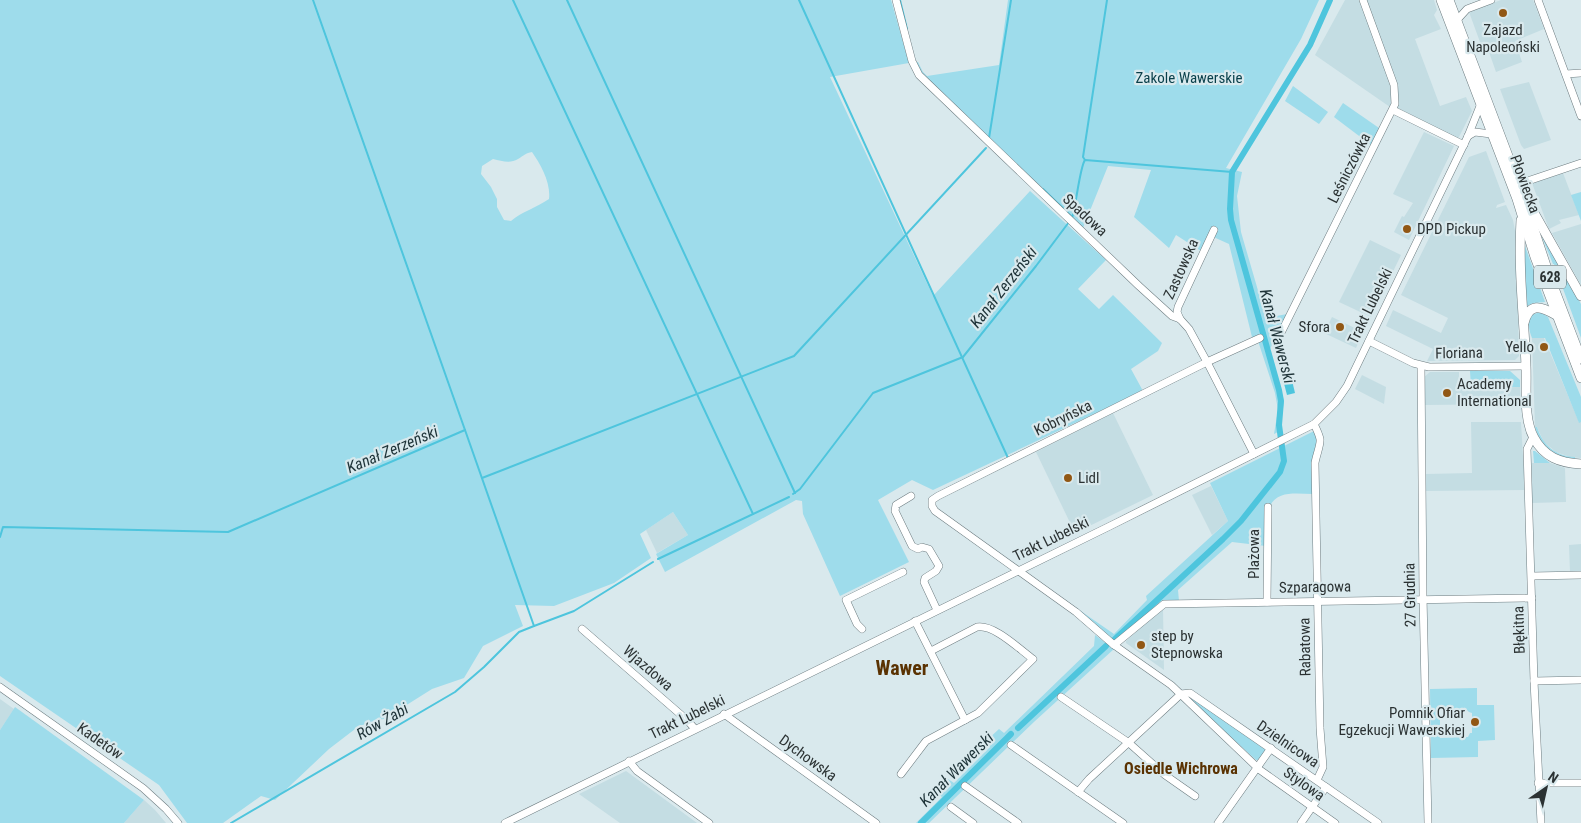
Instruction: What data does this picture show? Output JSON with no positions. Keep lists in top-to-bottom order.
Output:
{
  "streets": {
    "main road": ["Płowiecka", "628"],
    "street": [
      "Leśniczówka",
      "Spadowa",
      "Zastowska",
      "Trakt Lubelski",
      "Floriana",
      "Kobryńska",
      "Plażowa",
      "Szparagowa",
      "27 Grudnia",
      "Błękitna",
      "Rabatowa",
      "Wjazdowa",
      "Kadetów",
      "Dzielnicowa",
      "Dychowska",
      "Stylowa"
    ]
  },
  "crossings": [
    ["Płowiecka", "Trakt Lubelski"],
    ["Spadowa", "Zastowska"],
    ["Spadowa", "Trakt Lubelski"],
    ["Spadowa", "Kobryńska"],
    ["Trakt Lubelski", "Floriana"],
    ["Trakt Lubelski", "Kobryńska"],
    ["Trakt Lubelski", "Rabatowa"],
    ["Trakt Lubelski", "Wjazdowa"],
    ["Trakt Lubelski", "Dychowska"],
    ["Floriana", "27 Grudnia"],
    ["Plażowa", "Szparagowa"],
    ["Szparagowa", "27 Grudnia"],
    ["Szparagowa", "Błękitna"],
    ["Szparagowa", "Rabatowa"],
    ["Rabatowa", "Dzielnicowa"],
    ["Dzielnicowa", "Stylowa"]
  ],
  "districts": ["Wawer", "Osiedle Wichrowa"],
  "water": ["Kanał Zerzeński", "Kanał Wawerski", "Rów Żabi"],
  "parks": ["Zakole Wawerskie"],
  "places": [
    "Zajazd Napoleoński",
    "DPD Pickup",
    "Sfora",
    "Yello",
    "Academy International",
    "Lidl",
    "step by Stepnowska",
    "Pomnik Ofiar Egzekucji Wawerskiej"
  ],
  "north": "top right"
}
